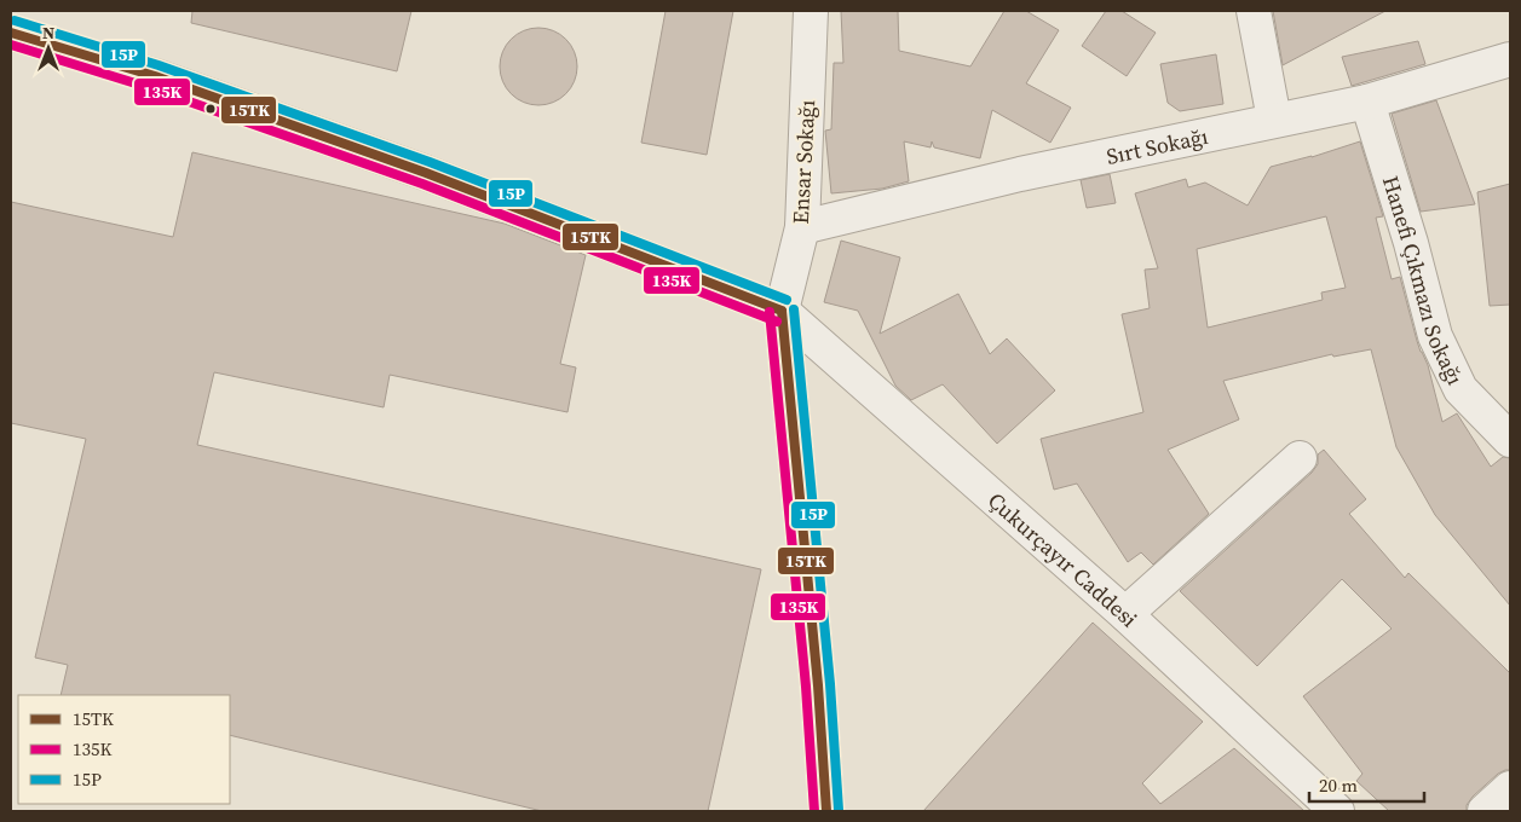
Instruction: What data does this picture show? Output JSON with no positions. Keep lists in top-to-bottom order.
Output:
{
  "streets": {
    "street": [
      "Sırt Sokağı",
      "Ensar Sokağı",
      "Hanefi Çıkmazı Sokağı",
      "Çukurçayır Caddesi"
    ]
  },
  "crossings": [
    ["Sırt Sokağı", "Ensar Sokağı"],
    ["Sırt Sokağı", "Hanefi Çıkmazı Sokağı"],
    ["Ensar Sokağı", "Çukurçayır Caddesi"]
  ],
  "lines": ["transit line 15P", "transit line 15TK", "transit line 135K"],
  "legend": ["15TK", "135K", "15P"],
  "scale_bar": "20 m",
  "north": "top"
}
